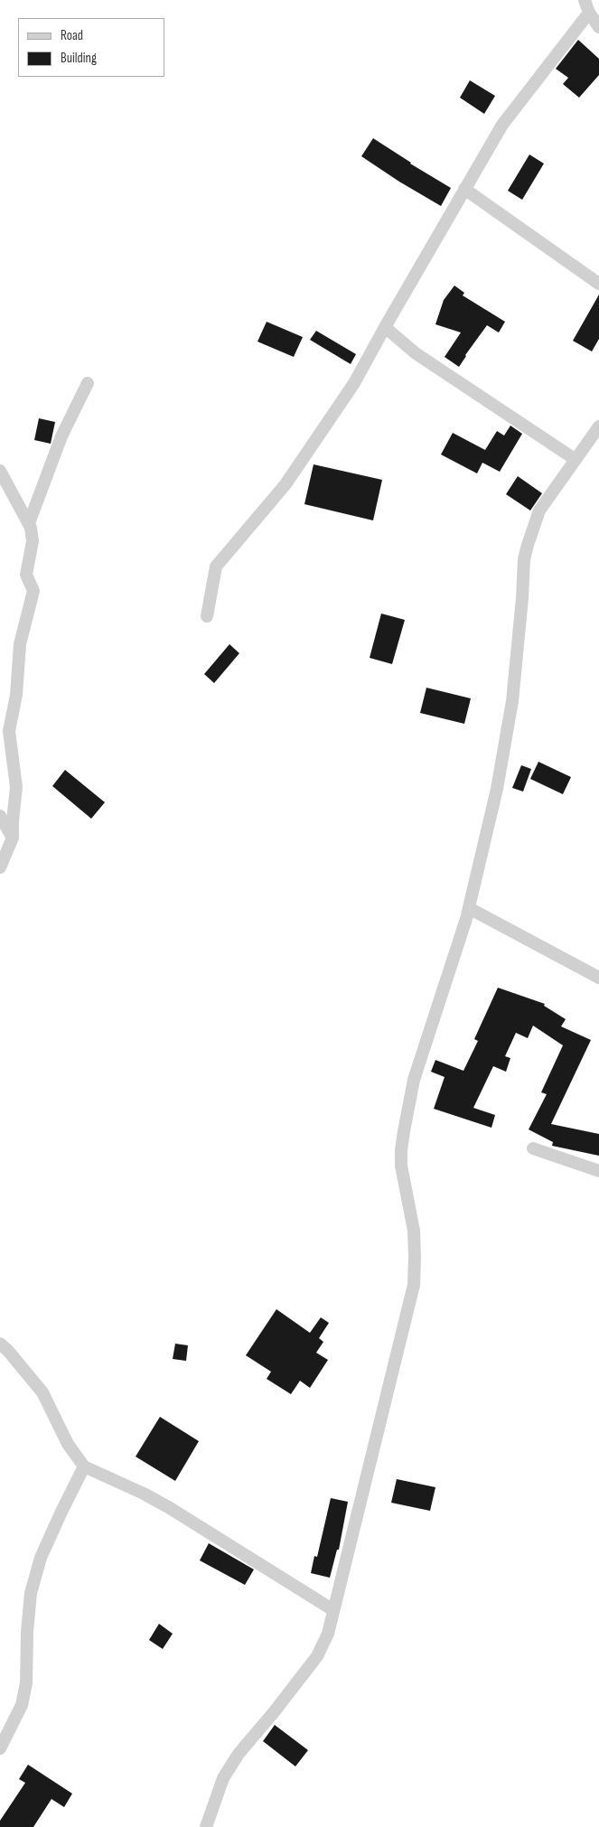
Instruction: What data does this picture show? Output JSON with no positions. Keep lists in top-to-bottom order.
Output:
{
  "legend": ["Road", "Building"]
}
